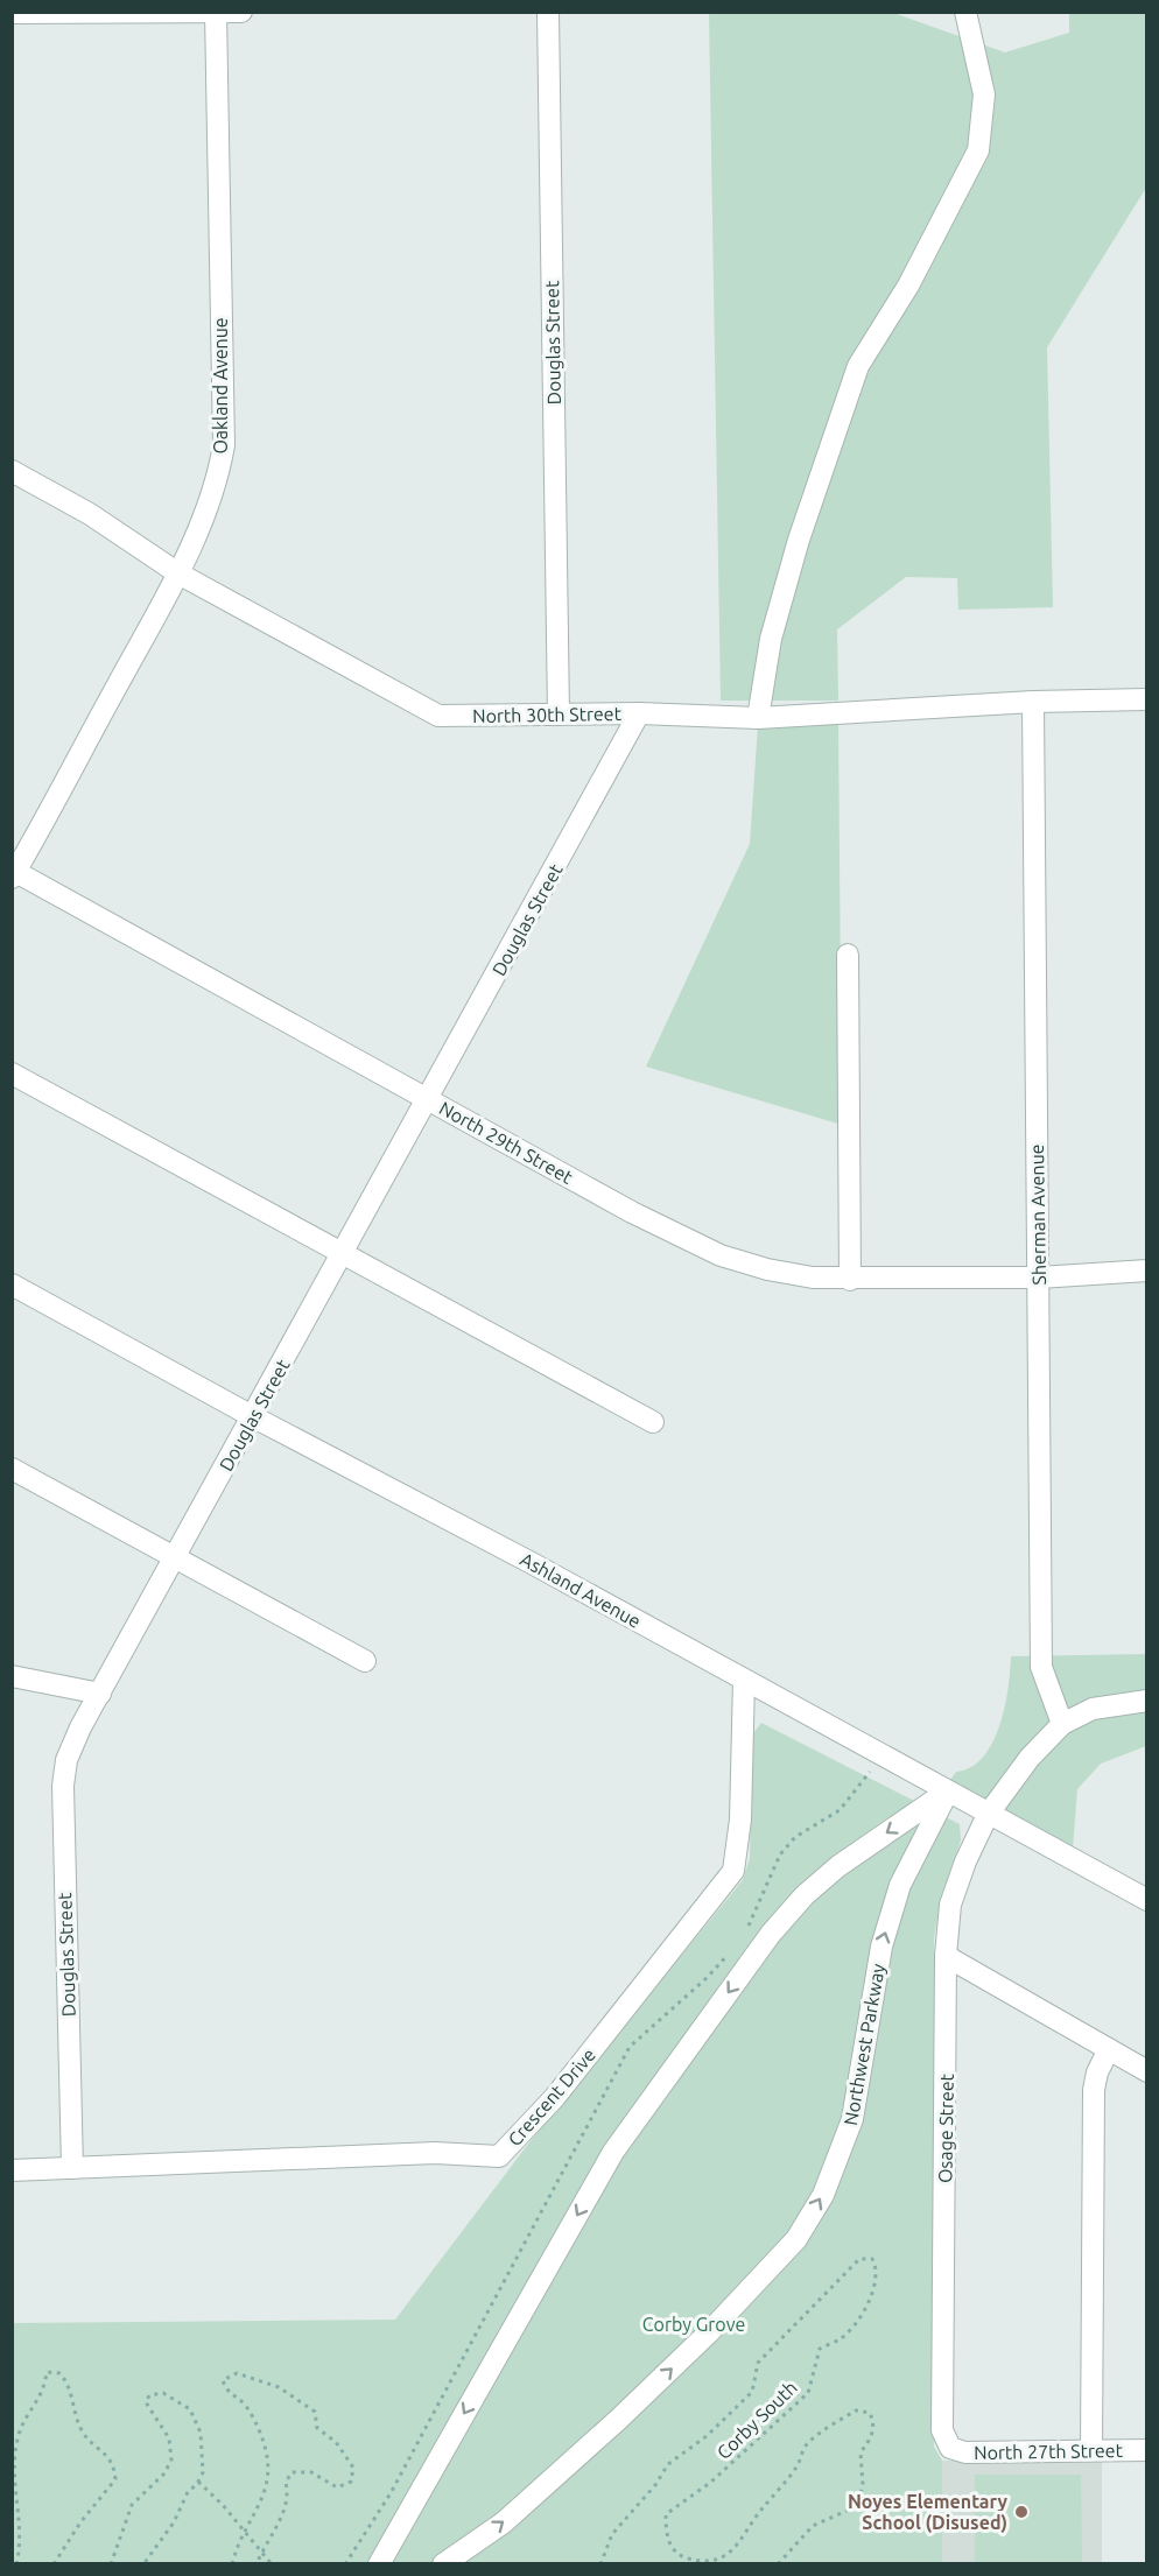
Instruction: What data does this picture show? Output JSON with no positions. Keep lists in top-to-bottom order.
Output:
{
  "streets": {
    "street": [
      "Douglas Street",
      "Oakland Avenue",
      "North 30th Street",
      "North 29th Street",
      "Sherman Avenue",
      "Ashland Avenue",
      "Northwest Parkway",
      "Crescent Drive",
      "Osage Street",
      "North 27th Street"
    ],
    "path": ["Corby South"]
  },
  "crossings": [
    ["Douglas Street", "North 30th Street"],
    ["Douglas Street", "North 29th Street"],
    ["Douglas Street", "Ashland Avenue"],
    ["Douglas Street", "Crescent Drive"],
    ["Oakland Avenue", "North 30th Street"],
    ["Oakland Avenue", "North 29th Street"],
    ["North 30th Street", "Sherman Avenue"],
    ["North 29th Street", "Sherman Avenue"],
    ["Sherman Avenue", "Osage Street"],
    ["Ashland Avenue", "Northwest Parkway"],
    ["Ashland Avenue", "Crescent Drive"],
    ["Ashland Avenue", "Osage Street"],
    ["Osage Street", "North 27th Street"]
  ],
  "parks": ["Corby Grove"],
  "places": ["Noyes Elementary School (Disused)"]
}
